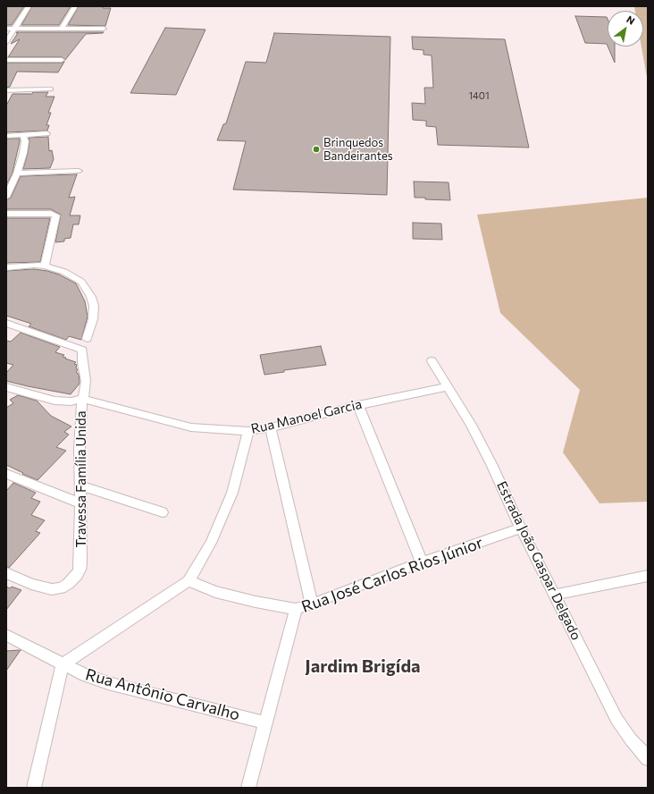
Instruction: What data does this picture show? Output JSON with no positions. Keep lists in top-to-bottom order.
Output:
{
  "streets": {
    "street": [
      "Rua Manoel Garcia",
      "Travessa Família Unida",
      "Estrada João Gaspar Delgado",
      "Rua José Carlos Rios Júnior",
      "Rua Antônio Carvalho"
    ]
  },
  "crossings": [
    ["Rua Manoel Garcia", "Travessa Família Unida"],
    ["Rua Manoel Garcia", "Estrada João Gaspar Delgado"],
    ["Estrada João Gaspar Delgado", "Rua José Carlos Rios Júnior"],
    ["Rua José Carlos Rios Júnior", "Rua Antônio Carvalho"]
  ],
  "districts": ["Jardim Brigída"],
  "places": ["Brinquedos Bandeirantes"],
  "house_numbers": ["1401"],
  "north": "top right"
}
